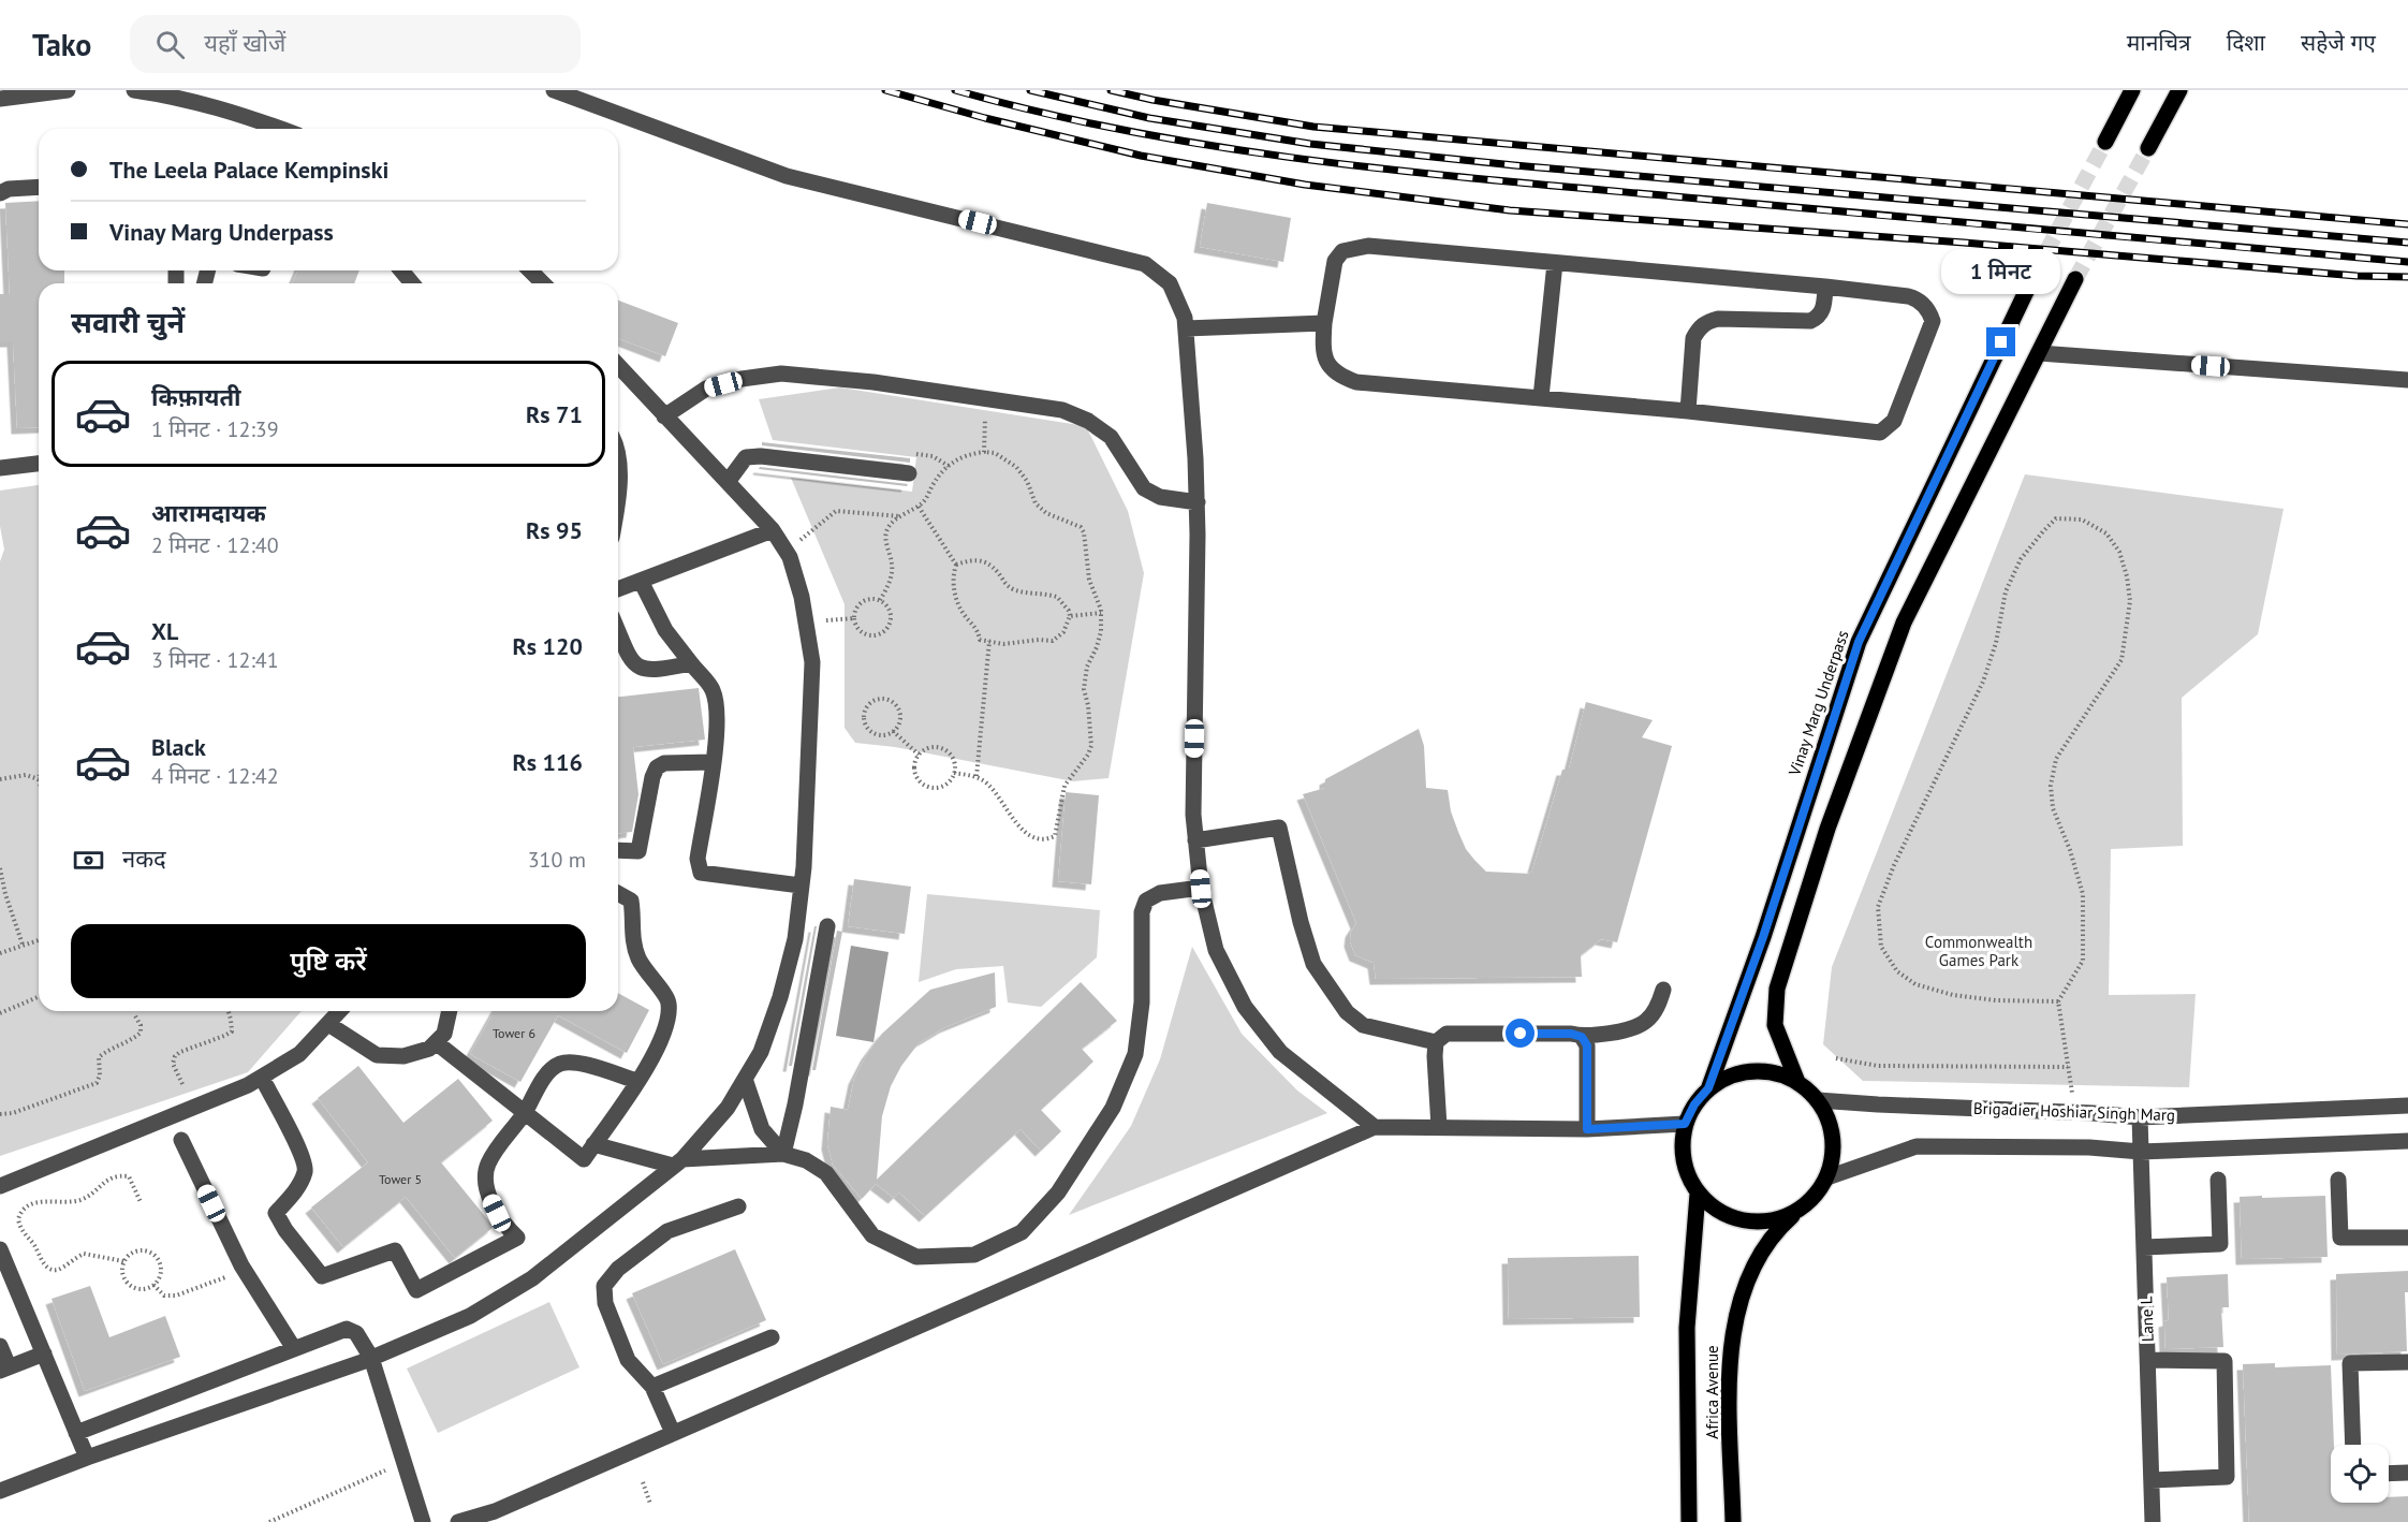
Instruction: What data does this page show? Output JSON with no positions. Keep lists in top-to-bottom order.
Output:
{
  "streets": {
    "main road": ["Vinay Marg Underpass", "Africa Avenue"],
    "street": ["Brigadier Hoshiar Singh Marg", "Lane L"]
  },
  "crossings": [
    ["Vinay Marg Underpass", "Brigadier Hoshiar Singh Marg"],
    ["Vinay Marg Underpass", "Africa Avenue"],
    ["Brigadier Hoshiar Singh Marg", "Lane L"],
    ["Brigadier Hoshiar Singh Marg", "Africa Avenue"]
  ],
  "parks": ["Commonwealth Games Park"],
  "house_numbers": ["Tower 6", "Tower 5"],
  "page": {
    "header": "Tako",
    "search": "यहाँ खोजें",
    "nav": ["मानचित्र", "दिशा", "सहेजे गए"],
    "banner": ["The Leela Palace Kempinski", "Vinay Marg Underpass"],
    "bubble": "1 मिनट",
    "heading": "सवारी चुनें",
    "list": [
      {
        "name": "किफ़ायती",
        "note": "1 मिनट · 12:39",
        "value": "Rs 71"
      },
      {
        "name": "आरामदायक",
        "note": "2 मिनट · 12:40",
        "value": "Rs 95"
      },
      {
        "name": "XL",
        "note": "3 मिनट · 12:41",
        "value": "Rs 120"
      },
      {
        "name": "Black",
        "note": "4 मिनट · 12:42",
        "value": "Rs 116"
      }
    ],
    "pay": ["नकद", "310 m"],
    "buttons": "पुष्टि करें"
  }
}
